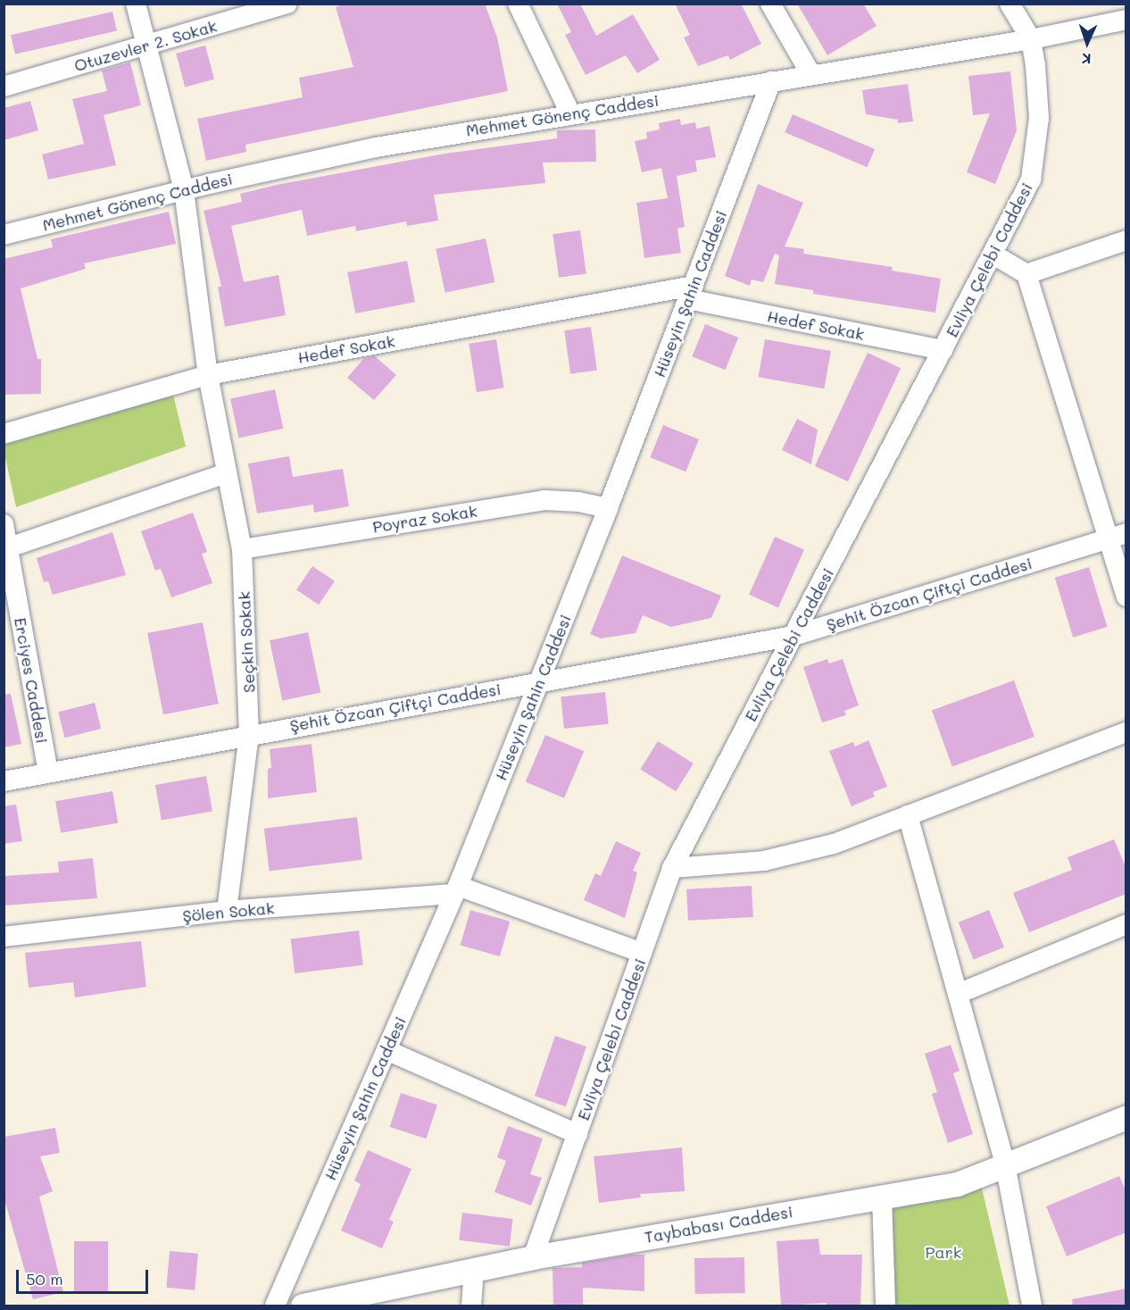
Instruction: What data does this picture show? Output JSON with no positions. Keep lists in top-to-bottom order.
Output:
{
  "streets": {
    "street": [
      "Otuzevler 2. Sokak",
      "Mehmet Gönenç Caddesi",
      "Evliya Çelebi Caddesi",
      "Hüseyin Şahin Caddesi",
      "Hedef Sokak",
      "Poyraz Sokak",
      "Şehit Özcan Çiftçi Caddesi",
      "Seçkin Sokak",
      "Erciyes Caddesi",
      "Şölen Sokak",
      "Taybabası Caddesi"
    ]
  },
  "crossings": [
    ["Otuzevler 2. Sokak", "Seçkin Sokak"],
    ["Mehmet Gönenç Caddesi", "Evliya Çelebi Caddesi"],
    ["Mehmet Gönenç Caddesi", "Hüseyin Şahin Caddesi"],
    ["Mehmet Gönenç Caddesi", "Seçkin Sokak"],
    ["Evliya Çelebi Caddesi", "Hedef Sokak"],
    ["Evliya Çelebi Caddesi", "Şehit Özcan Çiftçi Caddesi"],
    ["Evliya Çelebi Caddesi", "Taybabası Caddesi"],
    ["Hüseyin Şahin Caddesi", "Hedef Sokak"],
    ["Hüseyin Şahin Caddesi", "Poyraz Sokak"],
    ["Hüseyin Şahin Caddesi", "Şehit Özcan Çiftçi Caddesi"],
    ["Hüseyin Şahin Caddesi", "Şölen Sokak"],
    ["Hedef Sokak", "Seçkin Sokak"],
    ["Poyraz Sokak", "Seçkin Sokak"],
    ["Şehit Özcan Çiftçi Caddesi", "Seçkin Sokak"],
    ["Şehit Özcan Çiftçi Caddesi", "Erciyes Caddesi"],
    ["Seçkin Sokak", "Şölen Sokak"]
  ],
  "parks": ["Park"],
  "scale_bar": "50 m",
  "north": "bottom"
}
